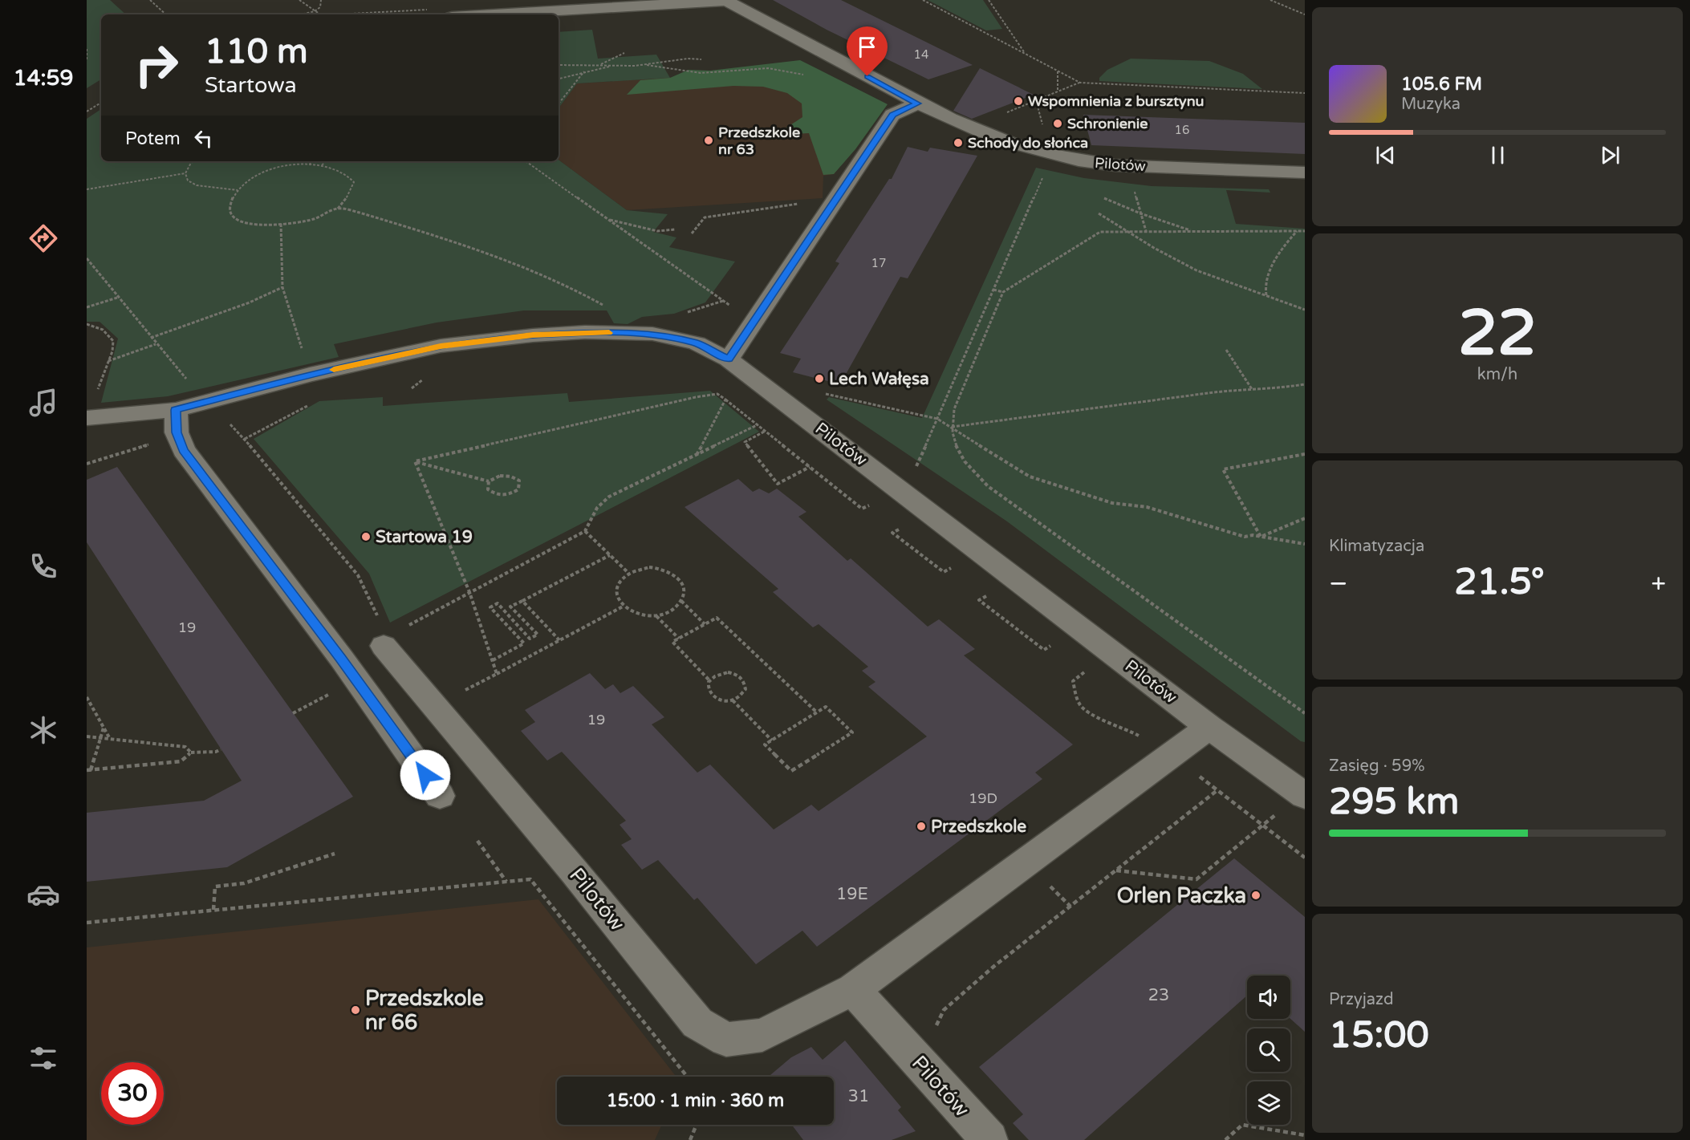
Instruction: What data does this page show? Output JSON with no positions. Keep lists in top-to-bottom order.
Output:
{
  "streets": {
    "street": ["Pilotów"]
  },
  "places": [
    "Wspomnienia z bursztynu",
    "Schronienie",
    "Przedszkole nr 63",
    "Schody do słońca",
    "Lech Wałęsa",
    "Startowa 19",
    "Przedszkole",
    "Orlen Paczka",
    "Przedszkole nr 66"
  ],
  "house_numbers": [
    "14",
    "16",
    "17",
    "19",
    "19",
    "19D",
    "19E",
    "23",
    "31"
  ],
  "page": {
    "tabs": "14:59",
    "turn": ["110 m", "Startowa"],
    "song": ["105.6 FM", "Muzyka"],
    "then": "Potem",
    "tile": [
      ["22", "km/h"],
      "Klimatyzacja",
      ["Zasięg · 59%", "295 km"],
      ["Przyjazd", "15:00"]
    ],
    "heat": ["−", "21.5°", "+"],
    "limit": "30",
    "trip": "15:00 · 1 min · 360 m"
  }
}
